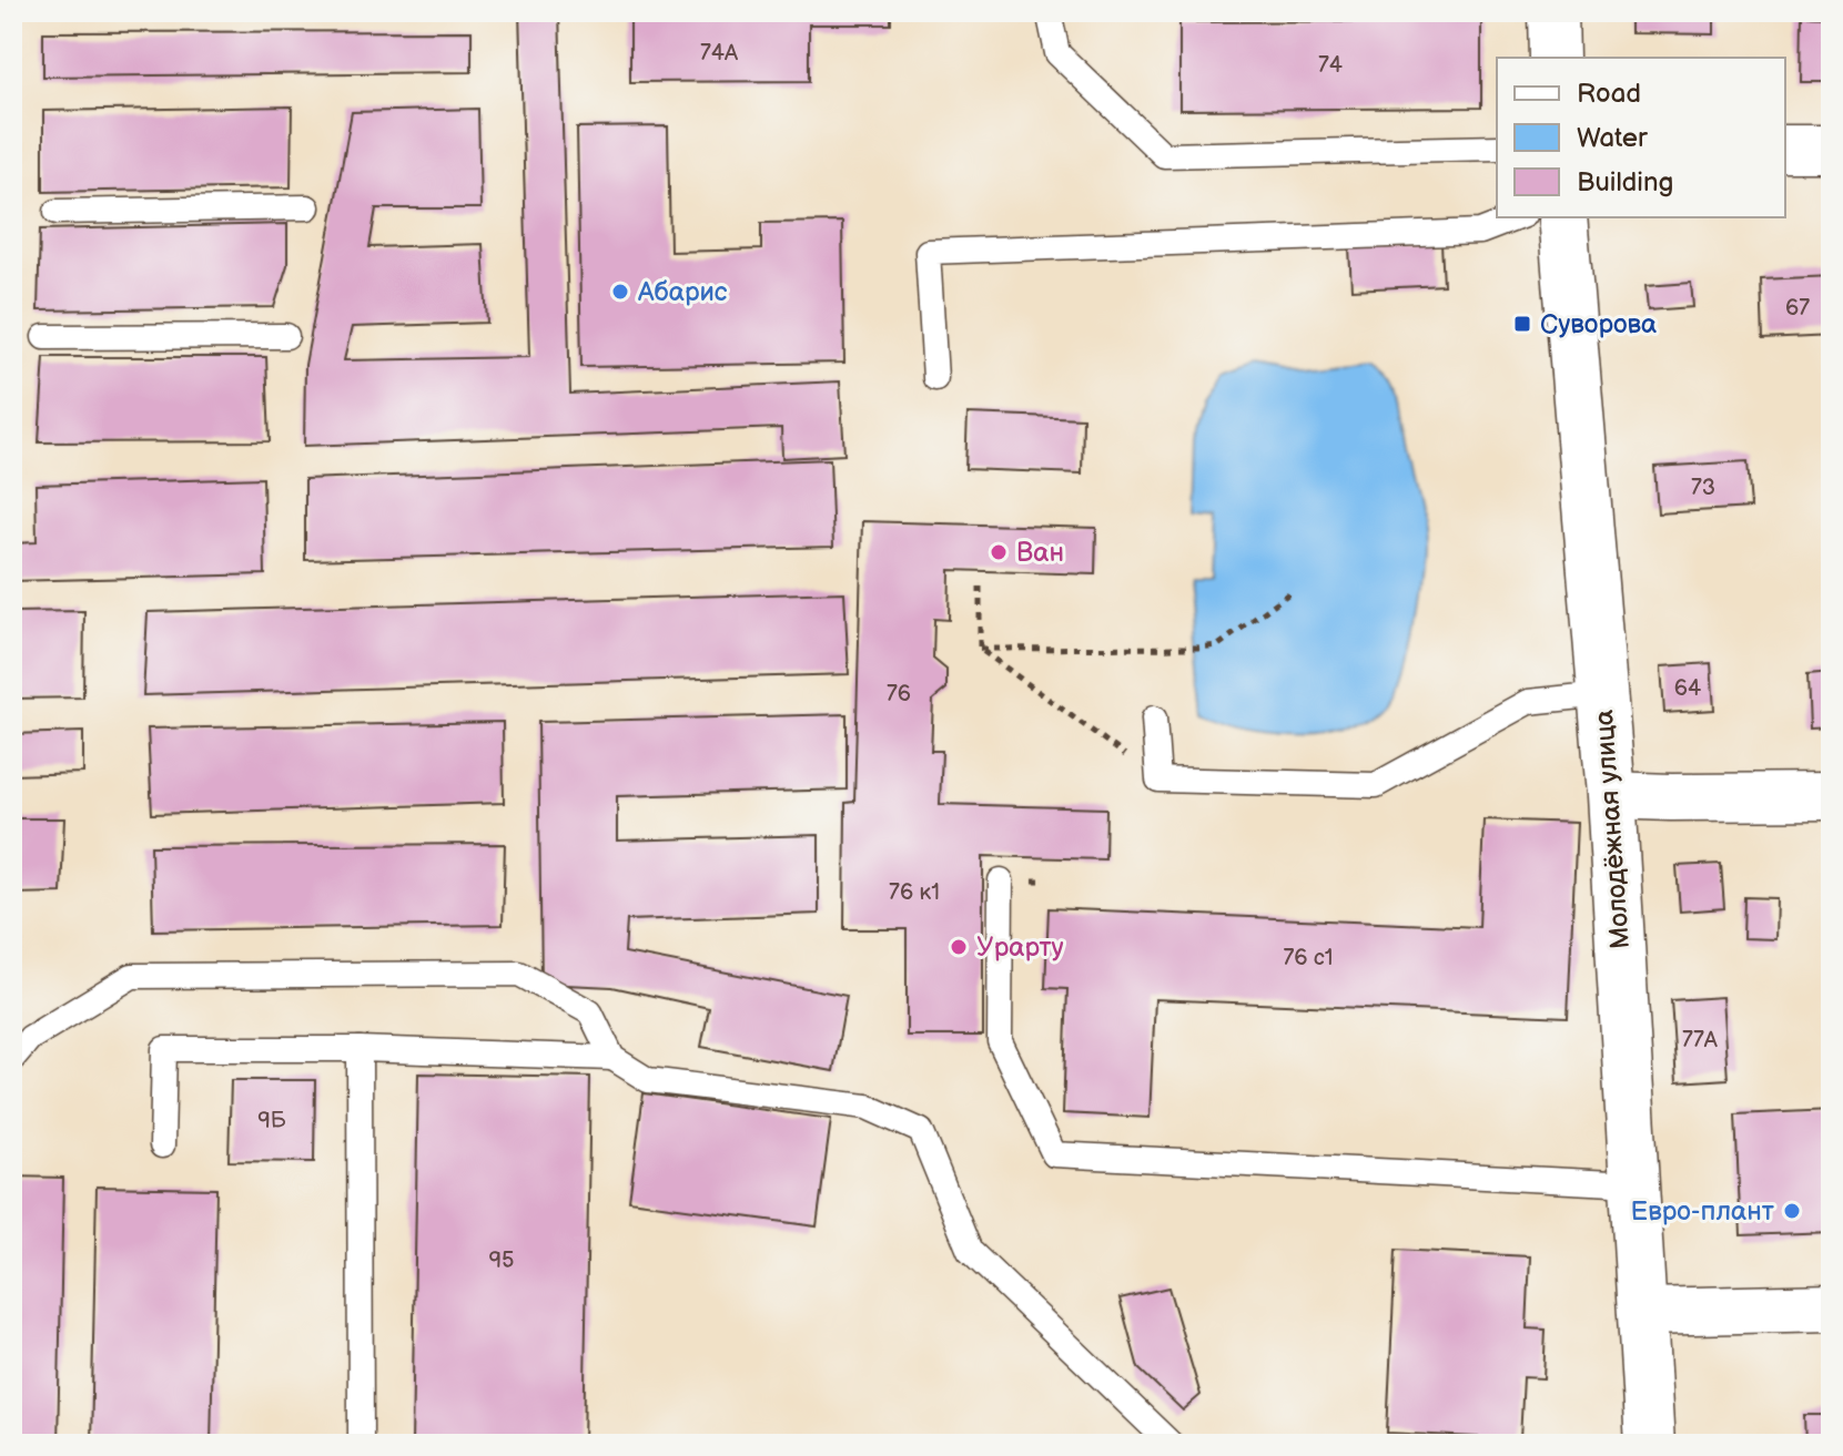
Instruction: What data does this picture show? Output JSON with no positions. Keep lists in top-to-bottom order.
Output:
{
  "streets": {
    "street": ["Молодёжная улица"]
  },
  "places": {
    "other": [
      "Абарис",
      "Ван",
      "Урарту",
      "Евро-плант"
    ],
    "transit": ["Суворова"]
  },
  "house_numbers": [
    "74А",
    "74",
    "67",
    "73",
    "64",
    "76",
    "76 к1",
    "76 с1",
    "77А",
    "9Б",
    "95"
  ],
  "legend": ["Road", "Water", "Building"]
}
